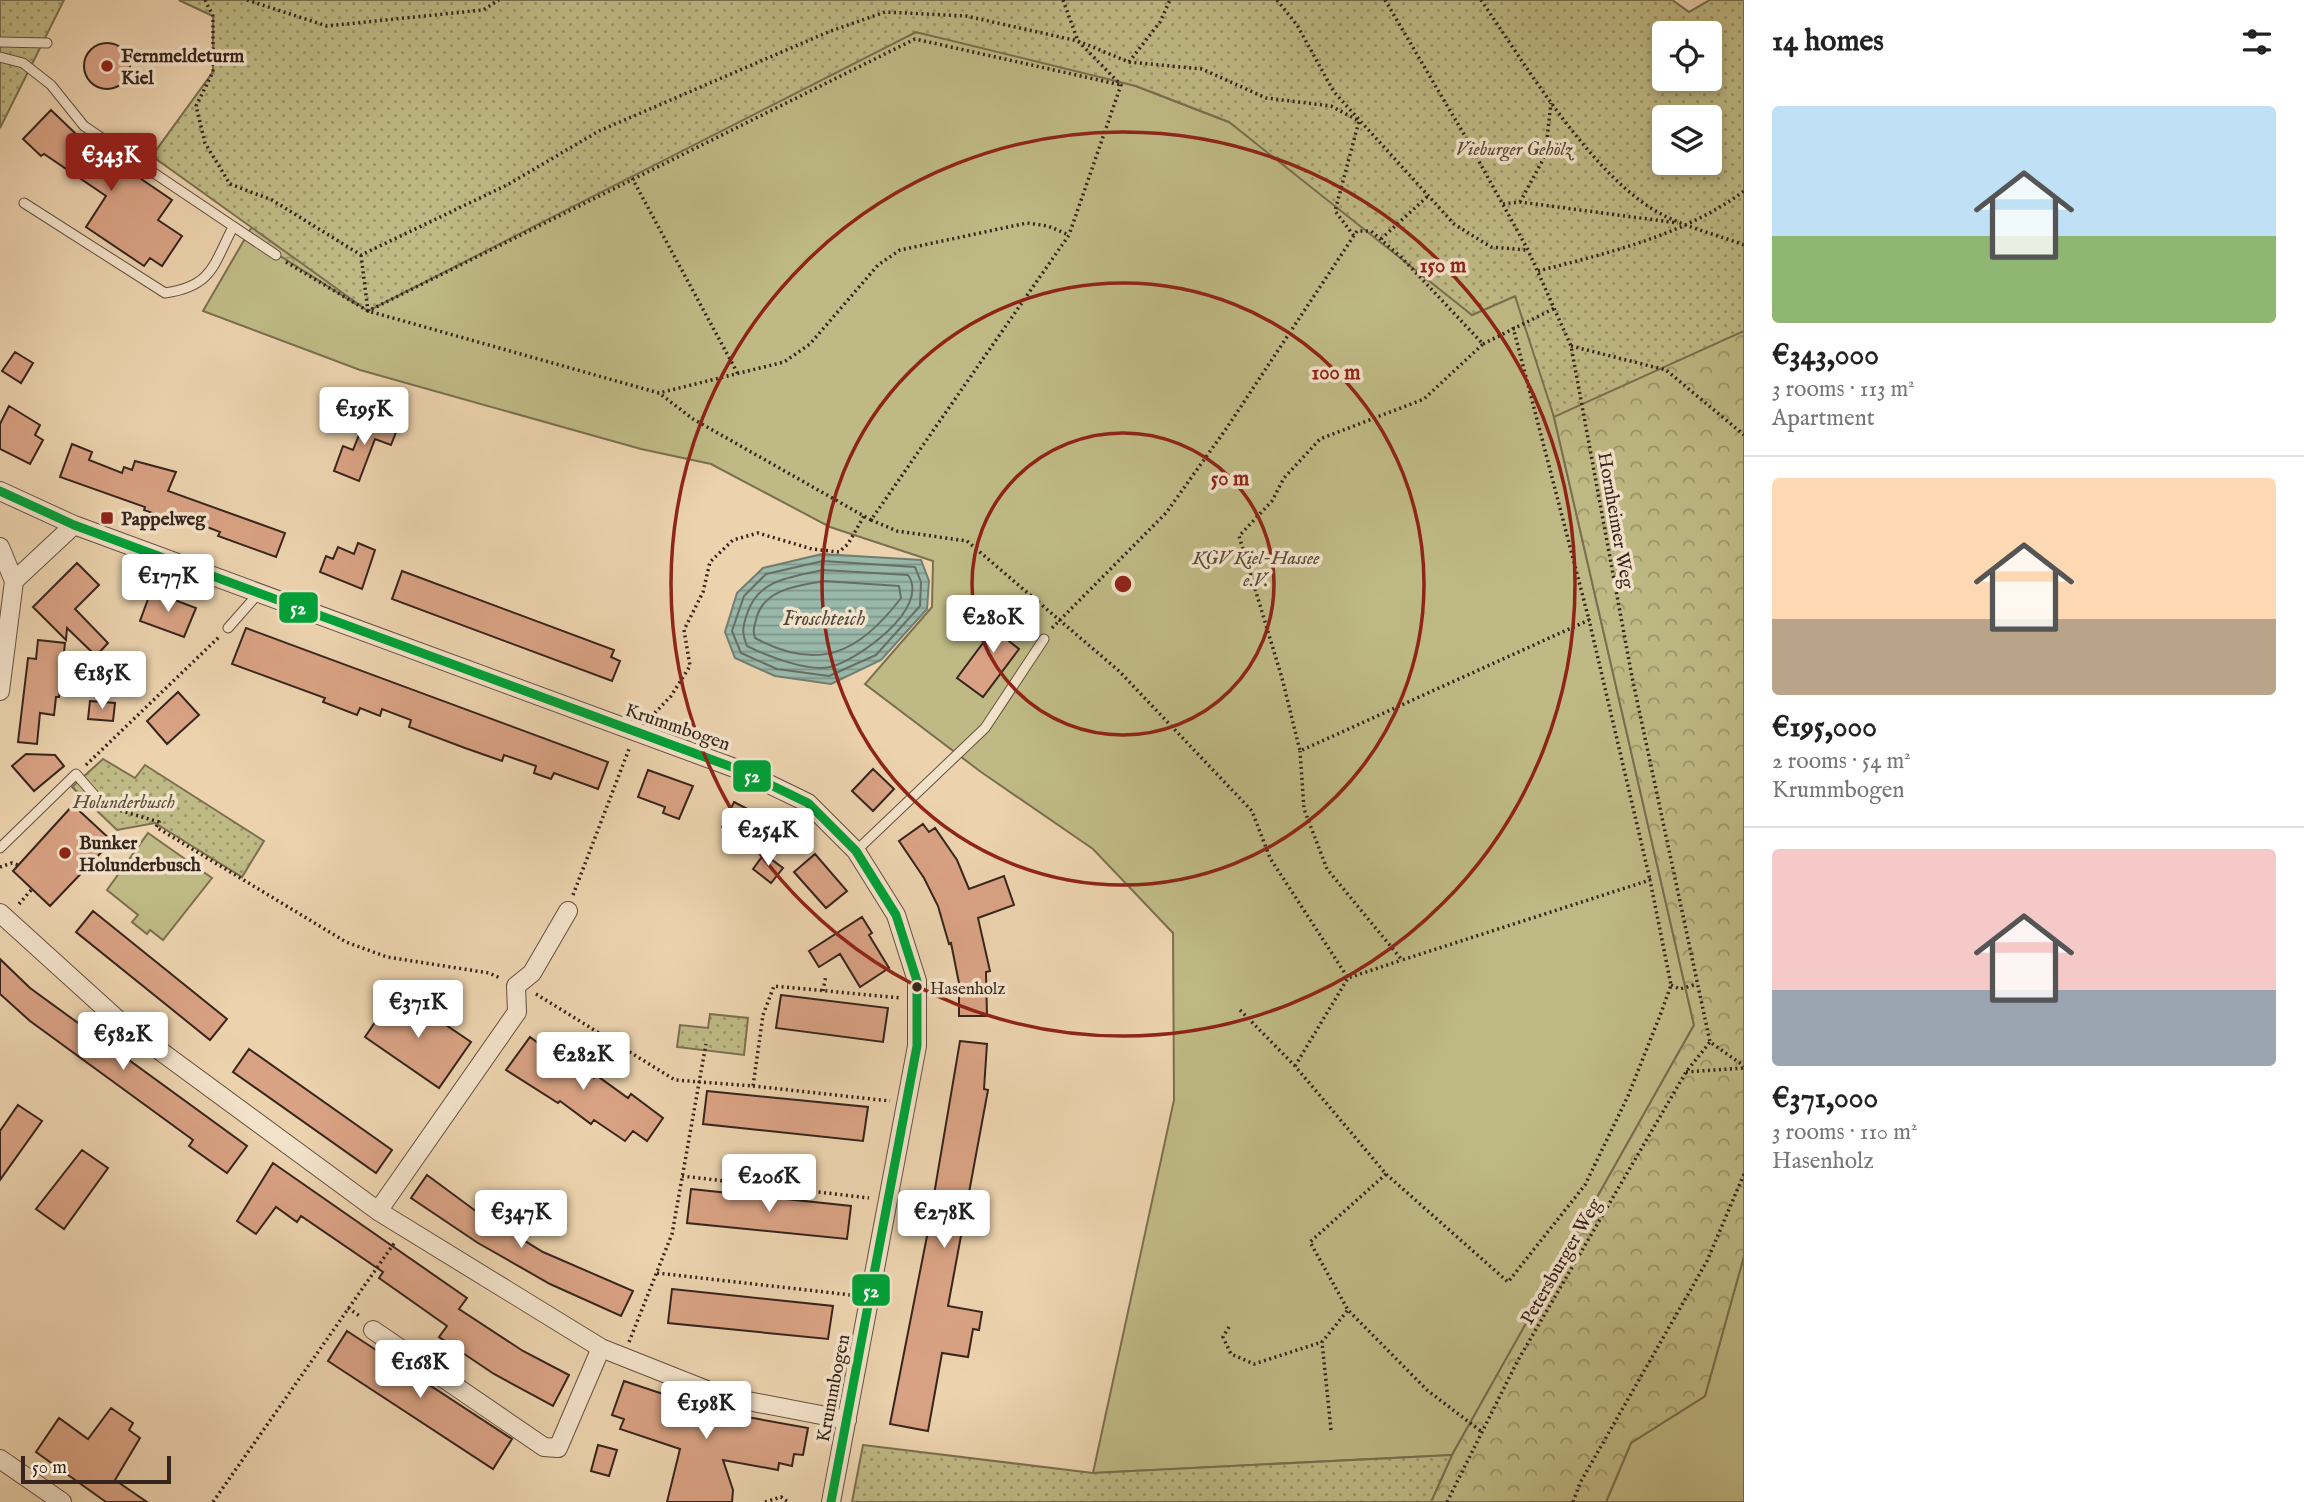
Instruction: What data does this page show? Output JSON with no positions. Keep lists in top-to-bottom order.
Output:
{
  "streets": {
    "street": ["Krummbogen"],
    "path": ["Hornheimer Weg", "Petersburger Weg"]
  },
  "crossings": [
    ["Hornheimer Weg", "Petersburger Weg"]
  ],
  "water": ["Froschteich"],
  "parks": ["Vieburger Gehölz", "KGV Kiel-Hassee e.V.", "Holunderbusch"],
  "places": {
    "other": ["Fernmeldeturm Kiel", "Bunker Holunderbusch", "Hasenholz"],
    "transit": ["Pappelweg"]
  },
  "lines": ["transit line 52"],
  "scale_bar": "50 m",
  "page": {
    "heading": "14 homes",
    "list": [
      {
        "name": "€343,000",
        "note": "3 rooms · 113 m² · Apartment"
      },
      {
        "name": "€195,000",
        "note": "2 rooms · 54 m² · Krummbogen"
      },
      {
        "name": "€371,000",
        "note": "3 rooms · 110 m² · Hasenholz"
      }
    ],
    "price": [
      "€343K",
      "€195K",
      "€177K",
      "€280K",
      "€185K",
      "€254K",
      "€371K",
      "€582K",
      "€282K",
      "€206K",
      "€347K",
      "€278K",
      "€168K",
      "€198K"
    ],
    "scale": "50 m"
  },
  "rings": ["150 m", "100 m", "50 m"]
}
